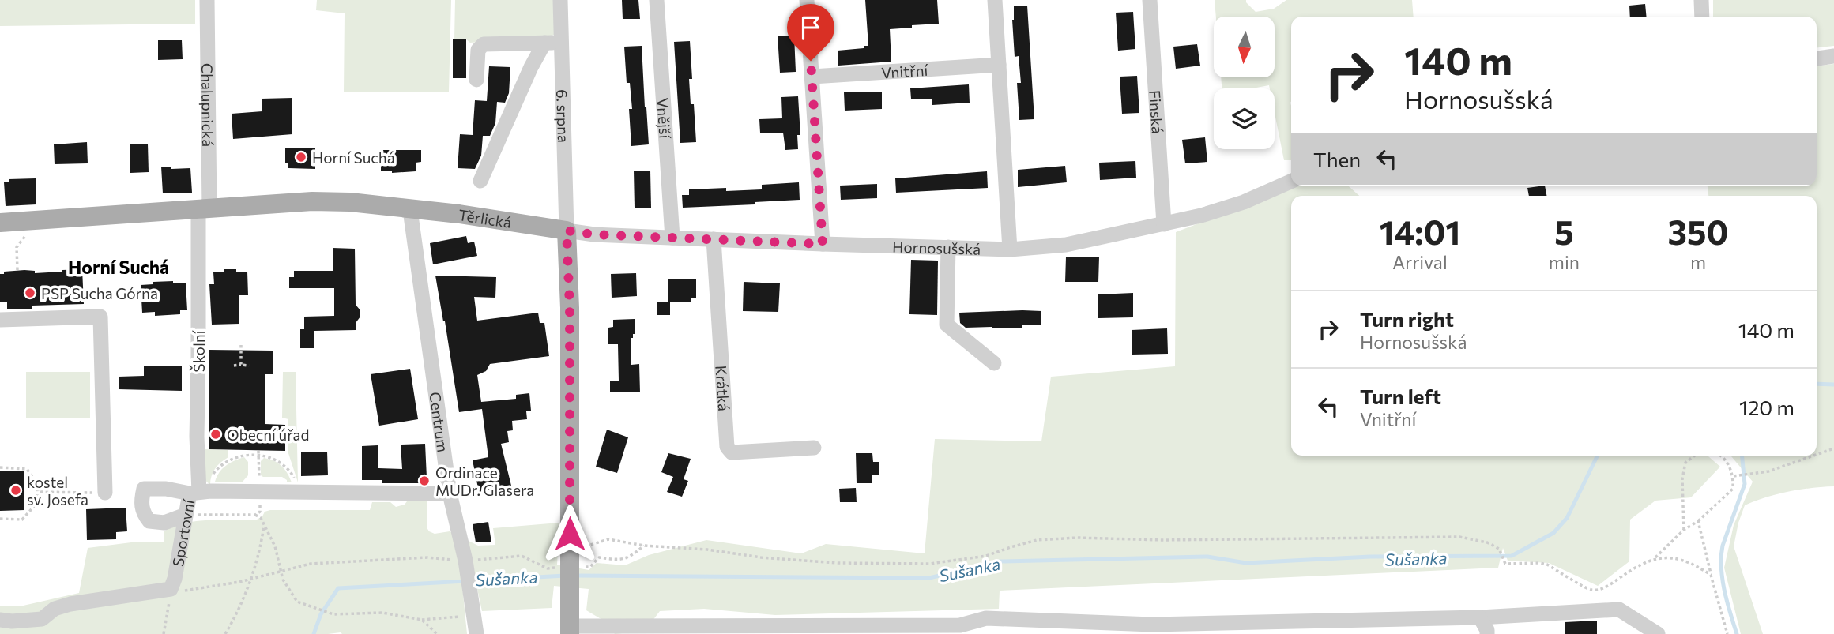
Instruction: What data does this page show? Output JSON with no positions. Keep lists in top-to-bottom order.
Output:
{
  "streets": {
    "main road": ["Těrlická"],
    "street": [
      "Vnitřní",
      "Chalupnická",
      "Finská",
      "6. srpna",
      "Vnější",
      "Hornosušská",
      "Školní",
      "Krátká",
      "Centrum",
      "Sportovní"
    ]
  },
  "crossings": [
    ["Chalupnická", "Těrlická"],
    ["Chalupnická", "Školní"],
    ["Finská", "Hornosušská"],
    ["6. srpna", "Těrlická"],
    ["6. srpna", "Hornosušská"],
    ["Vnější", "Hornosušská"],
    ["Těrlická", "Hornosušská"],
    ["Těrlická", "Školní"],
    ["Těrlická", "Centrum"],
    ["Hornosušská", "Krátká"],
    ["Školní", "Sportovní"],
    ["Centrum", "Sportovní"]
  ],
  "districts": ["Horní Suchá"],
  "water": ["Sušanka"],
  "places": [
    "Horní Suchá",
    "PSP Sucha Górna",
    "Obecní úřad",
    "Ordinace MUDr. Glasera",
    "kostel sv. Josefa"
  ],
  "north": "bottom",
  "page": {
    "turn": ["140 m", "Hornosušská"],
    "then": "Then",
    "eta": [
      "14:01",
      "Arrival",
      "5",
      "min",
      "350",
      "m"
    ],
    "list": [
      {
        "name": "Turn right",
        "note": "Hornosušská",
        "value": "140 m"
      },
      {
        "name": "Turn left",
        "note": "Vnitřní",
        "value": "120 m"
      }
    ]
  }
}
